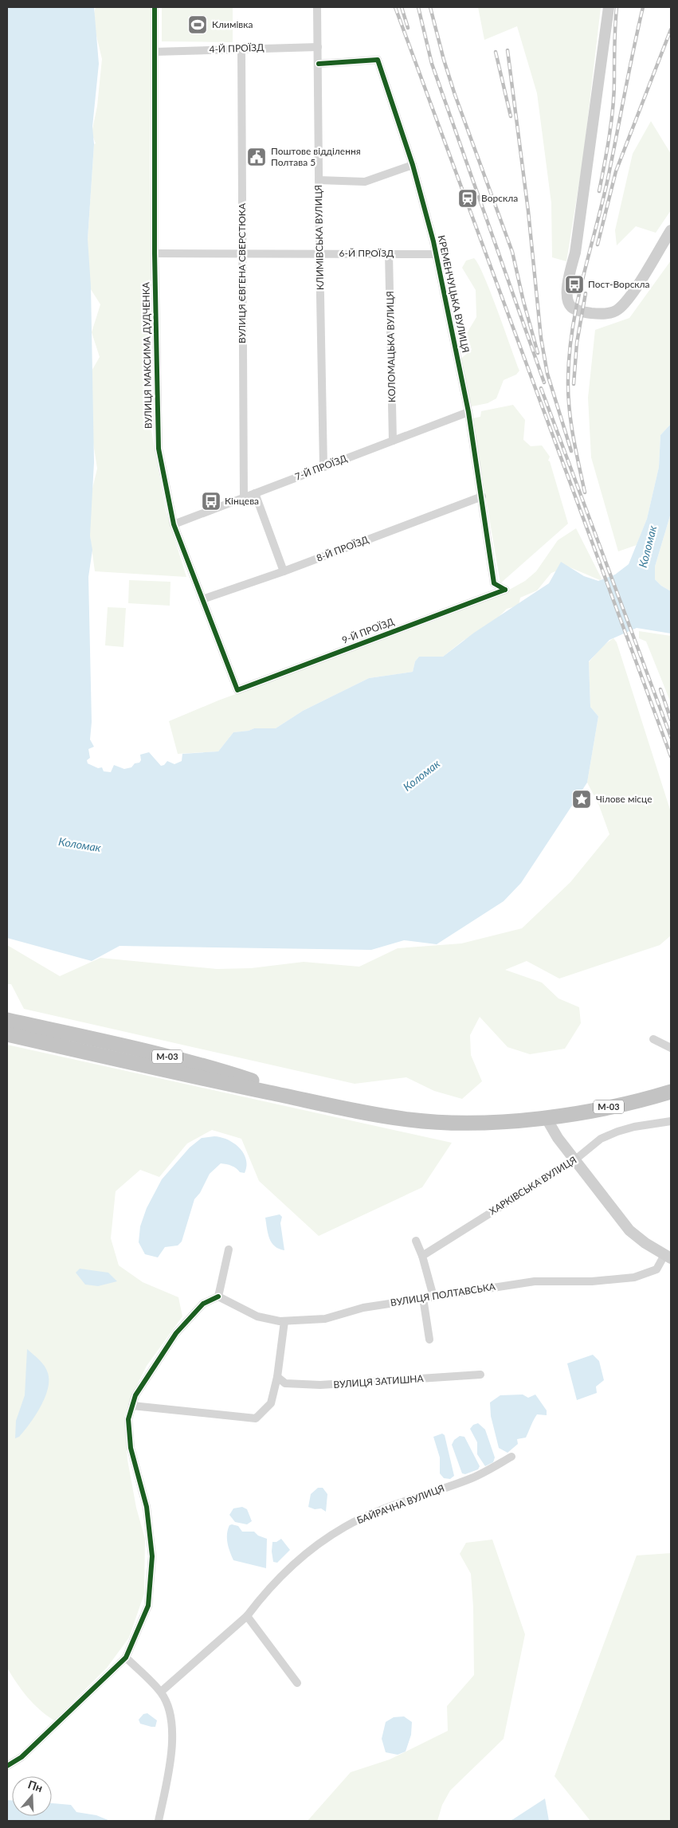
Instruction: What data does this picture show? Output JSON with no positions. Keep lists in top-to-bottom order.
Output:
{
  "streets": {
    "highway": ["М-03"],
    "street": [
      "4-Й ПРОЇЗД",
      "КЛИМІВСЬКА ВУЛИЦЯ",
      "6-Й ПРОЇЗД",
      "ВУЛИЦЯ ЄВГЕНА СВЕРСТЮКА",
      "КРЕМЕНЧУЦЬКА ВУЛИЦЯ",
      "КОЛОМАЦЬКА ВУЛИЦЯ",
      "ВУЛИЦЯ МАКСИМА ДУДЧЕНКА",
      "7-Й ПРОЇЗД",
      "8-Й ПРОЇЗД",
      "9-Й ПРОЇЗД",
      "ХАРКІВСЬКА ВУЛИЦЯ",
      "ВУЛИЦЯ ПОЛТАВСЬКА",
      "ВУЛИЦЯ ЗАТИШНА",
      "БАЙРАЧНА ВУЛИЦЯ"
    ]
  },
  "crossings": [
    ["4-Й ПРОЇЗД", "КЛИМІВСЬКА ВУЛИЦЯ"],
    ["4-Й ПРОЇЗД", "ВУЛИЦЯ ЄВГЕНА СВЕРСТЮКА"],
    ["4-Й ПРОЇЗД", "ВУЛИЦЯ МАКСИМА ДУДЧЕНКА"],
    ["КЛИМІВСЬКА ВУЛИЦЯ", "6-Й ПРОЇЗД"],
    ["КЛИМІВСЬКА ВУЛИЦЯ", "КРЕМЕНЧУЦЬКА ВУЛИЦЯ"],
    ["КЛИМІВСЬКА ВУЛИЦЯ", "7-Й ПРОЇЗД"],
    ["6-Й ПРОЇЗД", "ВУЛИЦЯ ЄВГЕНА СВЕРСТЮКА"],
    ["6-Й ПРОЇЗД", "КРЕМЕНЧУЦЬКА ВУЛИЦЯ"],
    ["6-Й ПРОЇЗД", "КОЛОМАЦЬКА ВУЛИЦЯ"],
    ["6-Й ПРОЇЗД", "ВУЛИЦЯ МАКСИМА ДУДЧЕНКА"],
    ["ВУЛИЦЯ ЄВГЕНА СВЕРСТЮКА", "7-Й ПРОЇЗД"],
    ["КРЕМЕНЧУЦЬКА ВУЛИЦЯ", "7-Й ПРОЇЗД"],
    ["КРЕМЕНЧУЦЬКА ВУЛИЦЯ", "8-Й ПРОЇЗД"],
    ["КРЕМЕНЧУЦЬКА ВУЛИЦЯ", "9-Й ПРОЇЗД"],
    ["КОЛОМАЦЬКА ВУЛИЦЯ", "7-Й ПРОЇЗД"],
    ["ВУЛИЦЯ МАКСИМА ДУДЧЕНКА", "7-Й ПРОЇЗД"],
    ["ВУЛИЦЯ МАКСИМА ДУДЧЕНКА", "8-Й ПРОЇЗД"],
    ["ВУЛИЦЯ МАКСИМА ДУДЧЕНКА", "9-Й ПРОЇЗД"]
  ],
  "water": ["Коломак"],
  "places": {
    "sports": ["Климівка"],
    "public building": ["Поштове відділення Полтава 5"],
    "station": ["Ворскла"],
    "bus stop": ["Пост-Ворскла", "Кінцева"],
    "place": ["Чілове місце"]
  },
  "north": "top"
}
